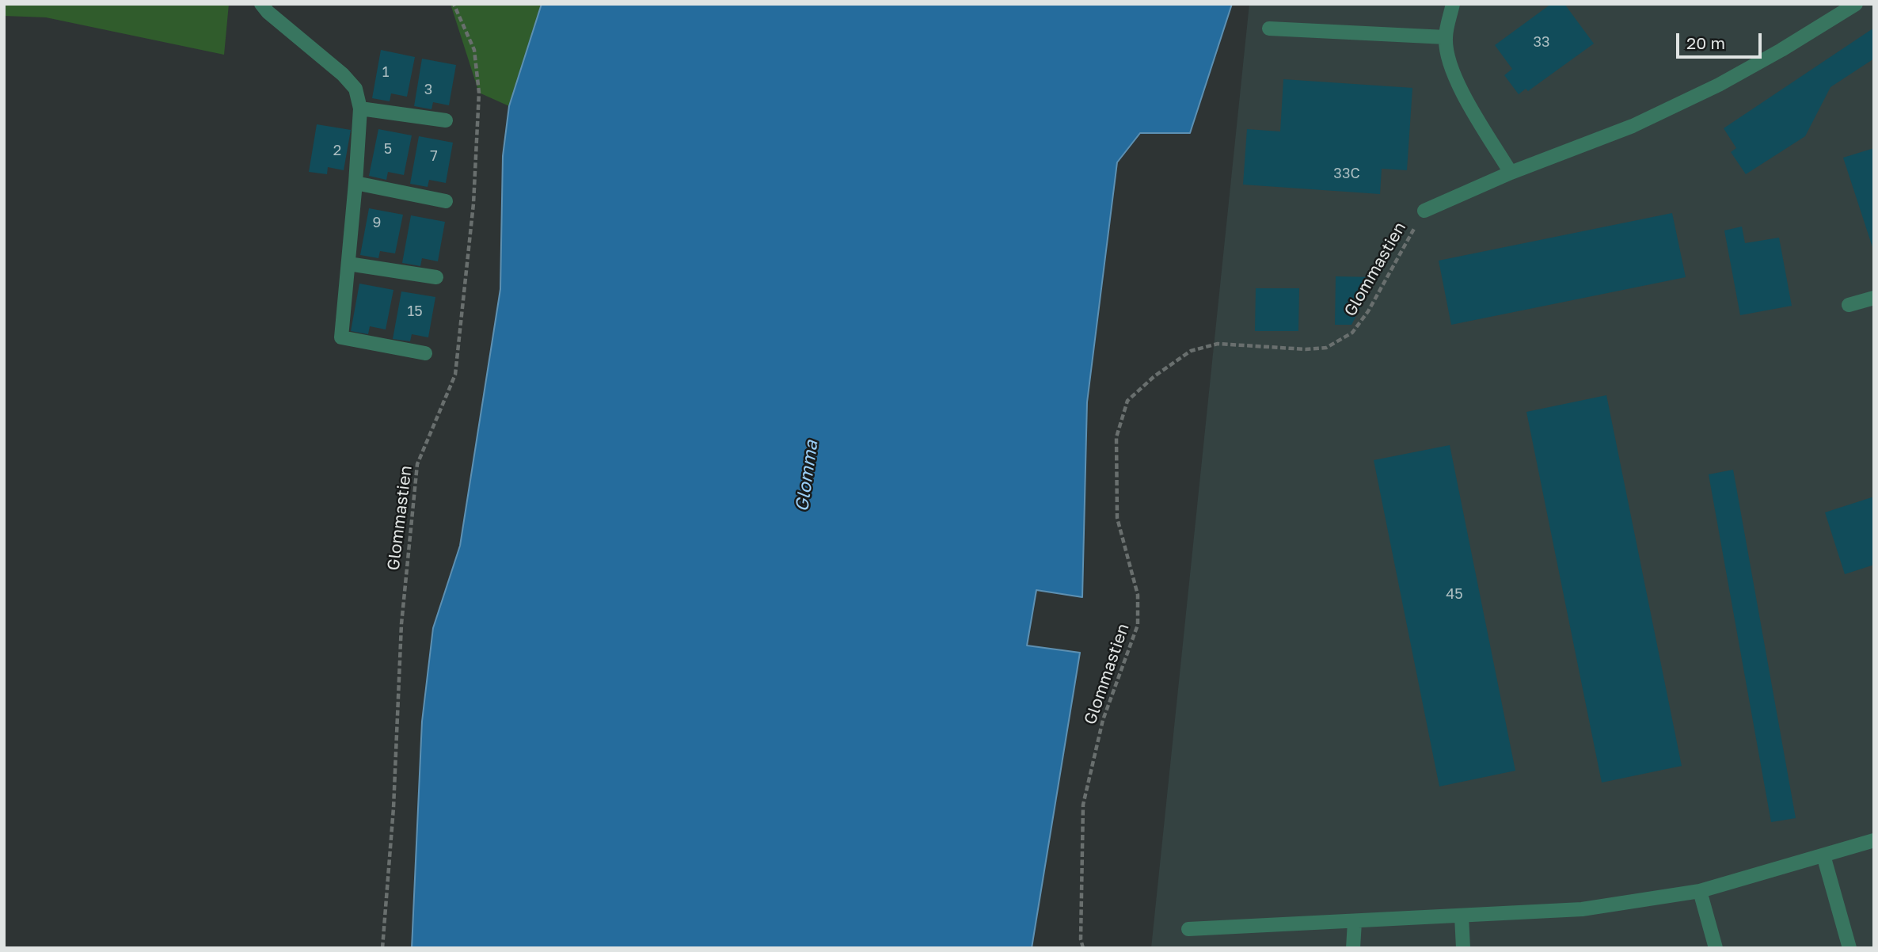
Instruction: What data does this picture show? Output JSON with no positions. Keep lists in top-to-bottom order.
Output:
{
  "streets": {
    "path": ["Glommastien"]
  },
  "water": ["Glomma"],
  "house_numbers": [
    "33",
    "1",
    "3",
    "5",
    "2",
    "7",
    "33C",
    "9",
    "15",
    "45"
  ],
  "scale_bar": "20 m"
}
